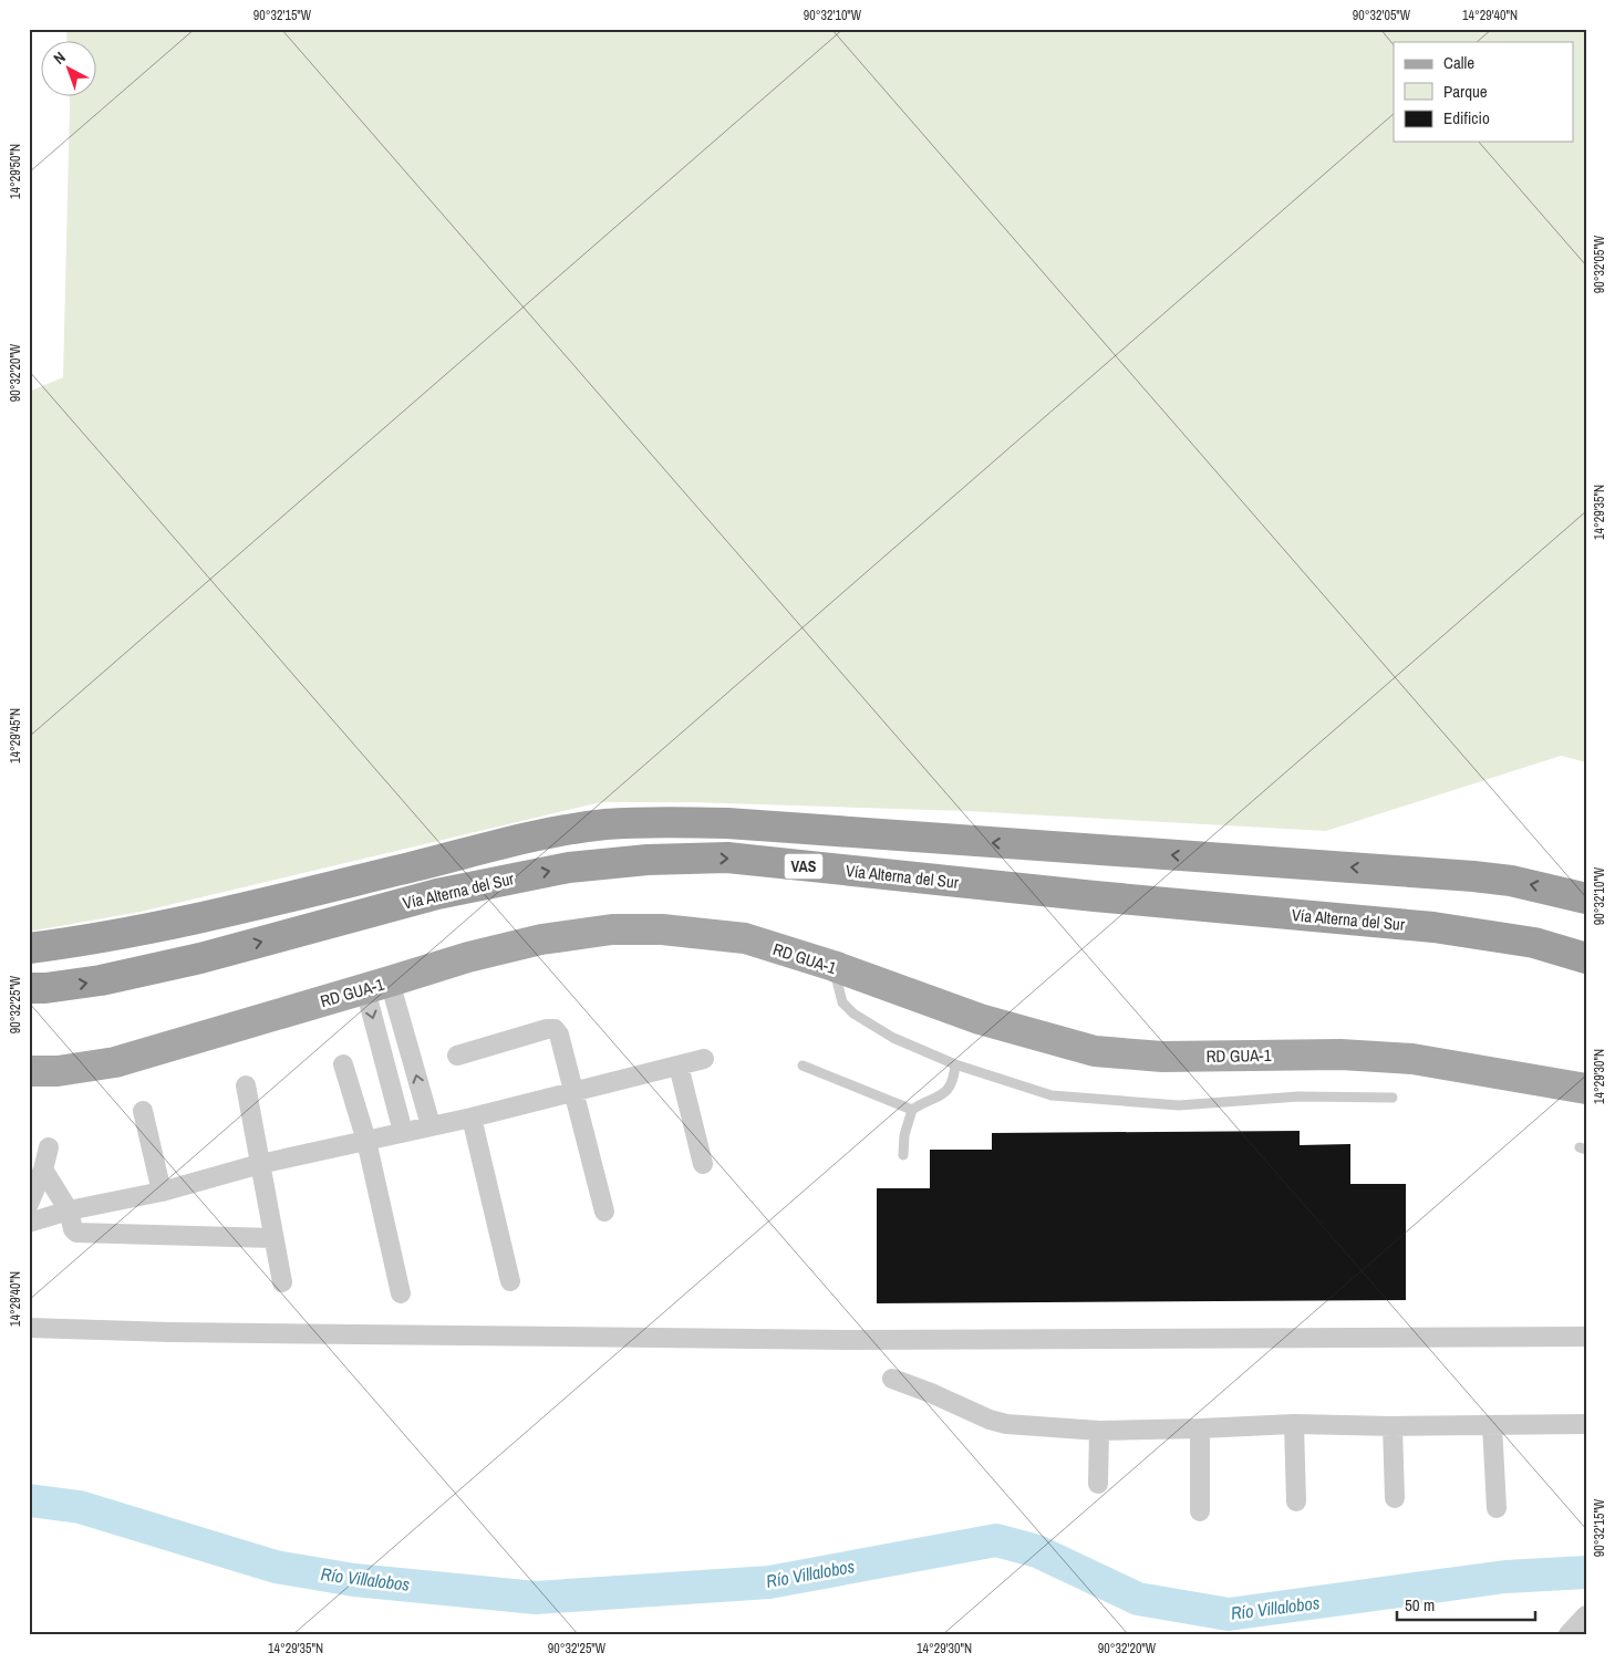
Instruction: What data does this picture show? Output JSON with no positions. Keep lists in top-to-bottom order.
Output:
{
  "streets": {
    "highway": ["VAS", "Vía Alterna del Sur"],
    "main road": ["RD GUA-1"]
  },
  "water": ["Río Villalobos"],
  "legend": ["Calle", "Parque", "Edificio"],
  "scale_bar": "50 m",
  "north": "top left",
  "coordinates": [
    "90°32'15\"W",
    "90°32'10\"W",
    "90°32'05\"W",
    "14°29'40\"N",
    "14°29'50\"N",
    "90°32'20\"W",
    "14°29'35\"N",
    "14°29'45\"N",
    "90°32'25\"W",
    "14°29'30\"N"
  ]
}
